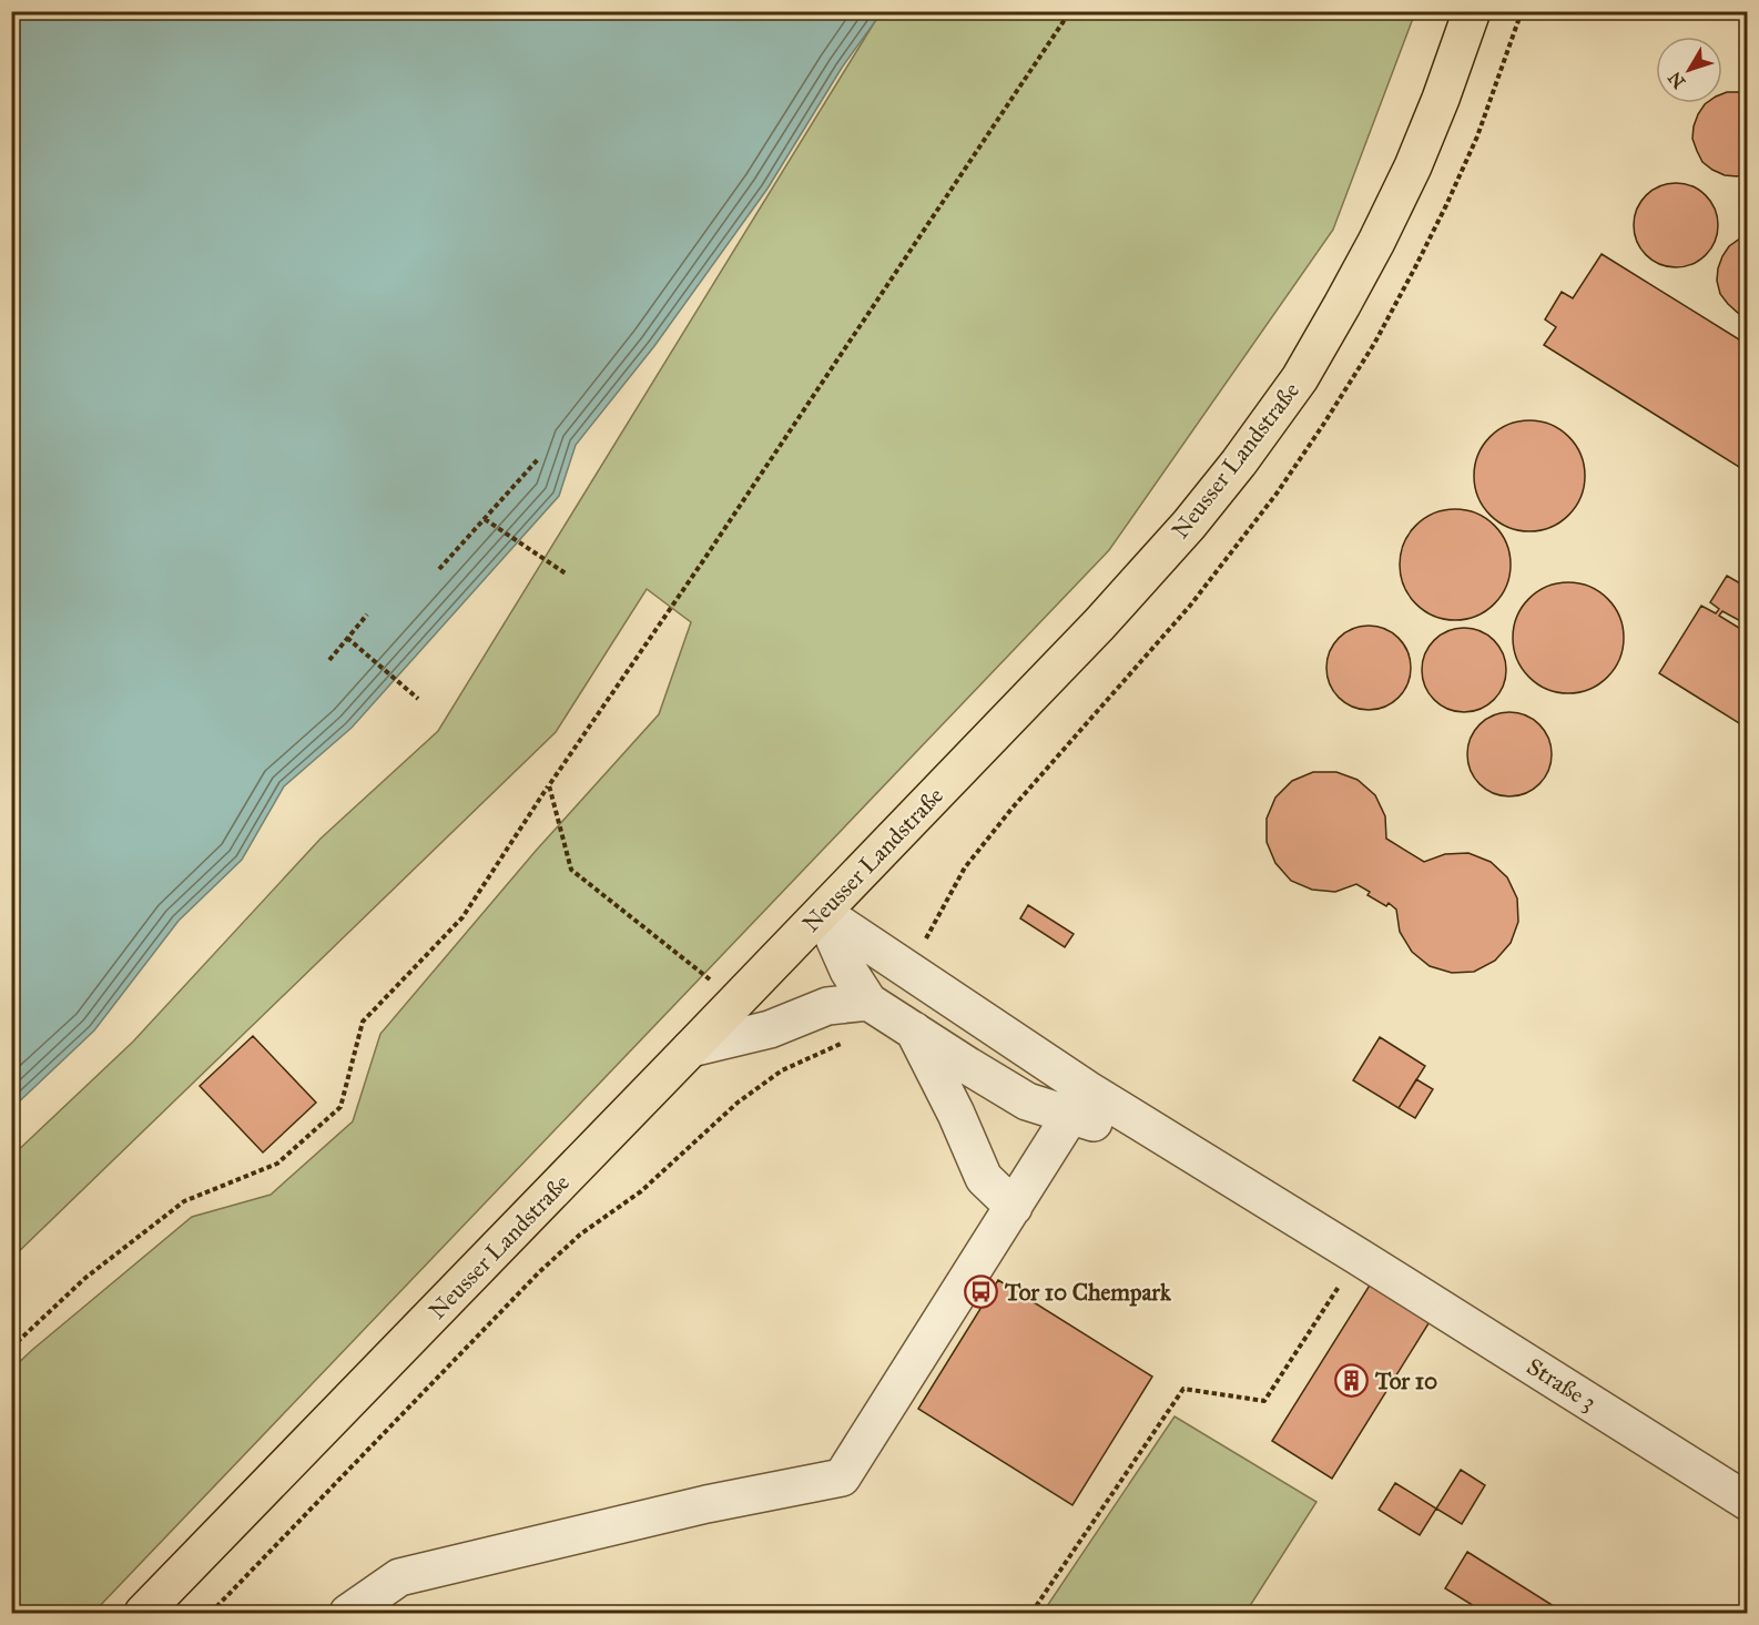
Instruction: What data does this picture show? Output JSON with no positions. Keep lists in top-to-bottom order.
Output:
{
  "streets": {
    "main road": ["Neusser Landstraße"],
    "lane": ["Straße 3"]
  },
  "places": {
    "bus stop": ["Tor 10 Chempark"],
    "building": ["Tor 10"]
  },
  "north": "bottom left"
}
